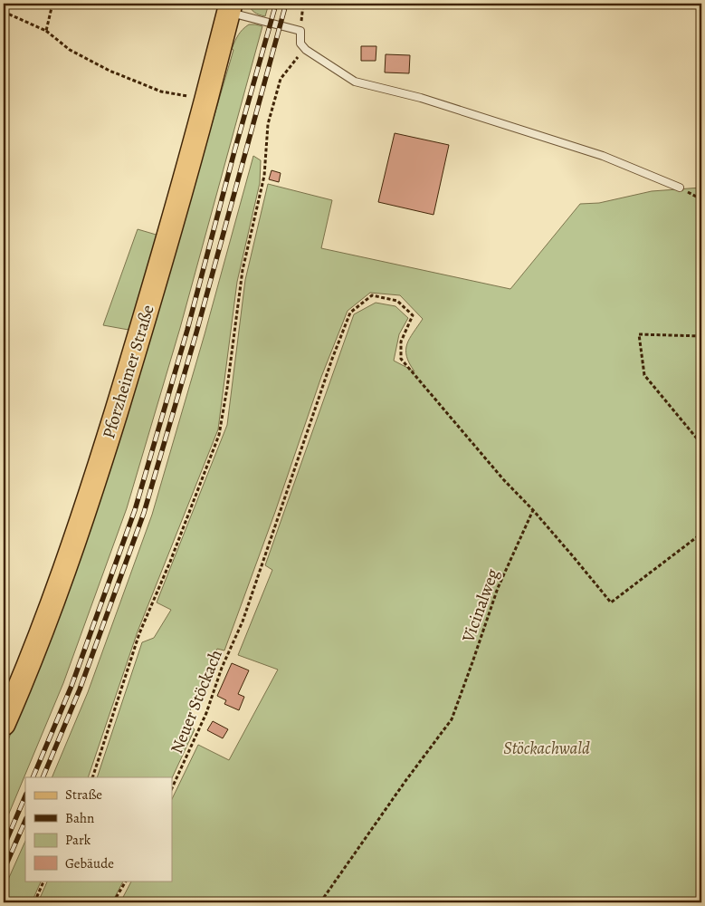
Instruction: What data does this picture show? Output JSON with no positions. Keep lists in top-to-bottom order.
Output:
{
  "streets": {
    "main road": ["Pforzheimer Straße"],
    "path": ["Vicinalweg", "Neuer Stöckach"]
  },
  "crossings": [
    ["Vicinalweg", "Neuer Stöckach"]
  ],
  "parks": ["Stöckachwald"],
  "legend": [
    "Straße",
    "Bahn",
    "Park",
    "Gebäude"
  ]
}
